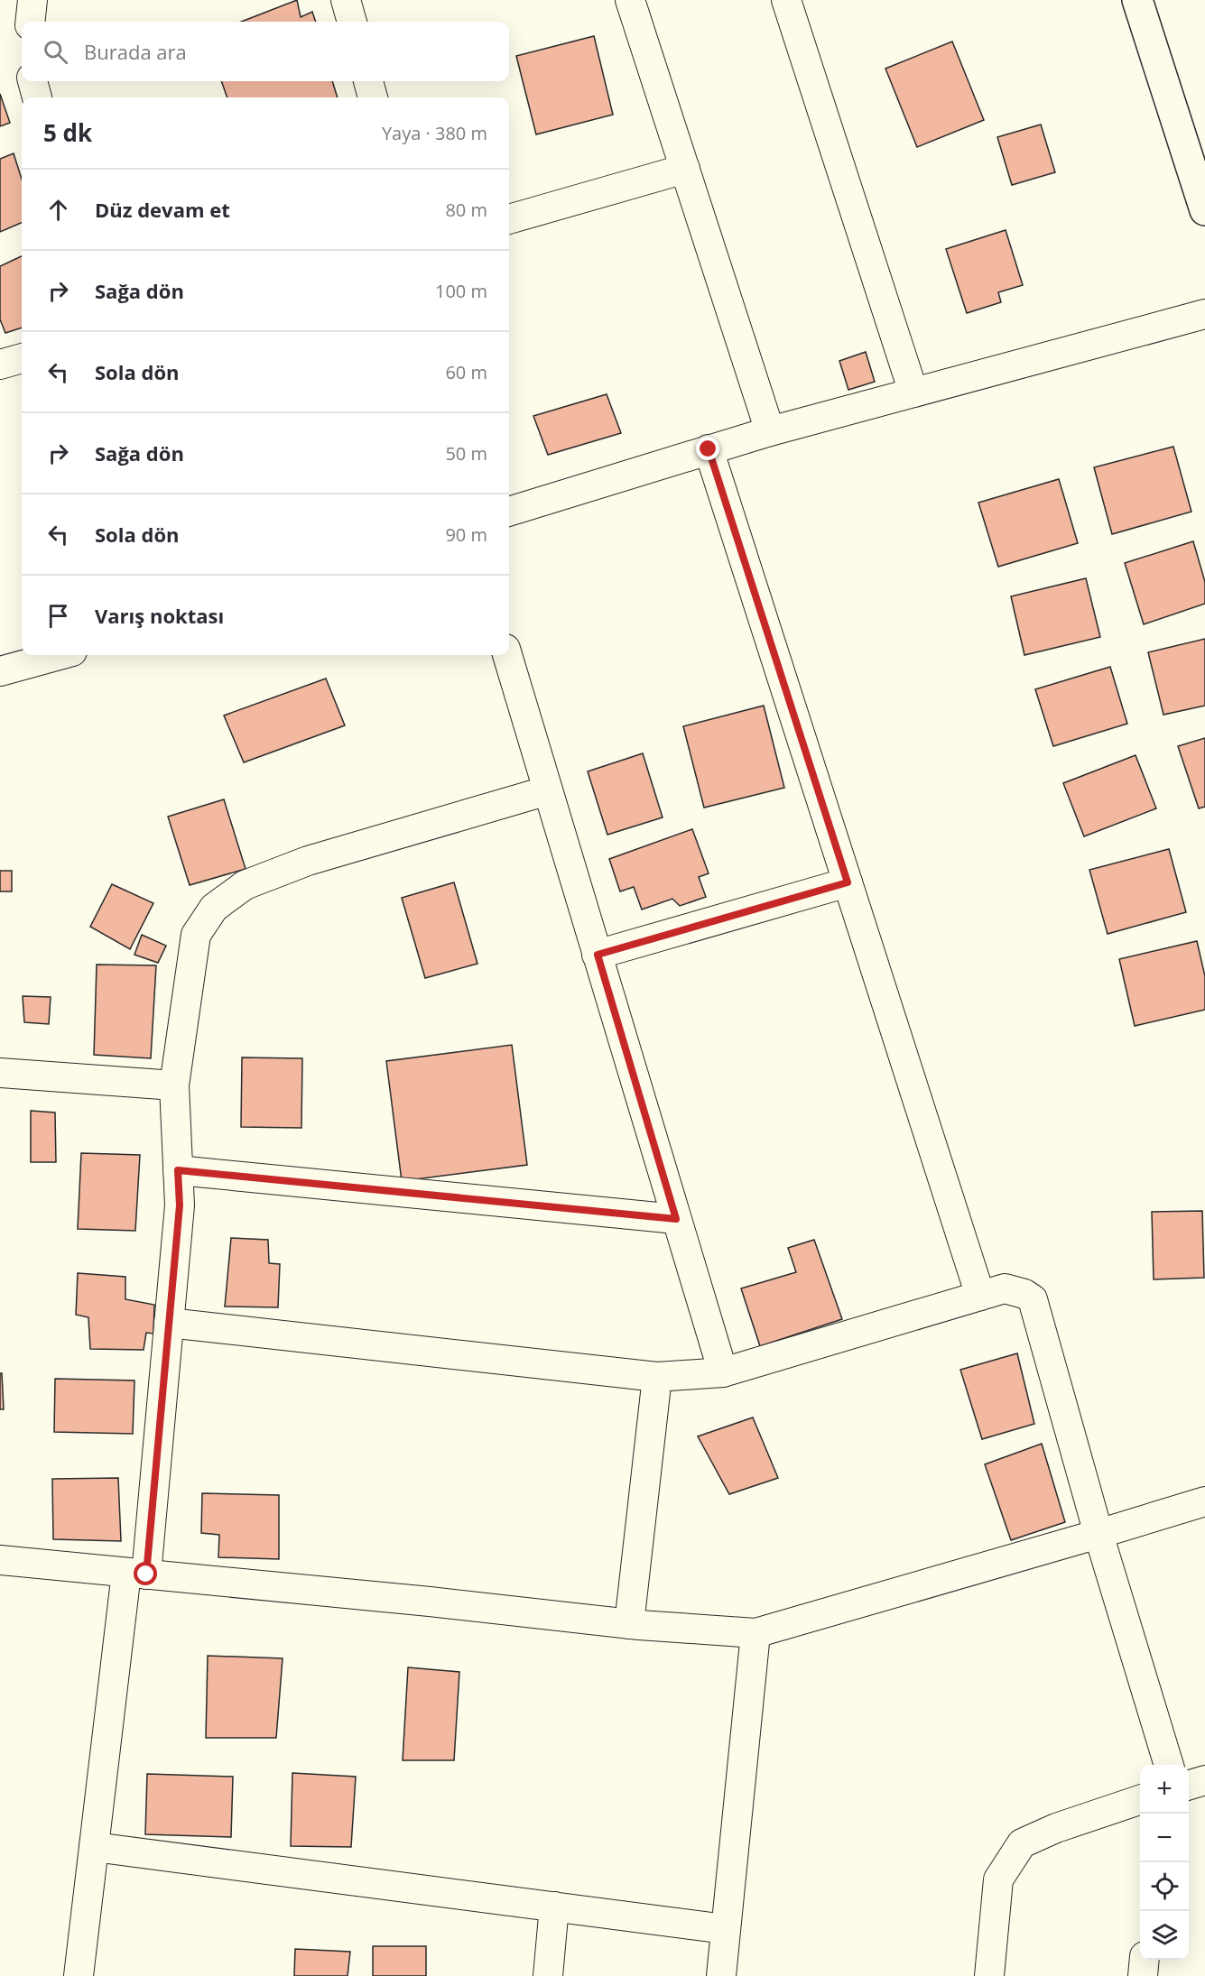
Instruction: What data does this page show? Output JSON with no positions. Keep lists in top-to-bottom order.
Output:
{
  "page": {
    "search": "Burada ara",
    "heading": ["5 dk", "Yaya · 380 m"],
    "list": [
      ["Düz devam et", "80 m"],
      ["Sağa dön", "100 m"],
      ["Sola dön", "60 m"],
      ["Sağa dön", "50 m"],
      ["Sola dön", "90 m"],
      "Varış noktası"
    ],
    "map_buttons": ["+", "−"]
  }
}
